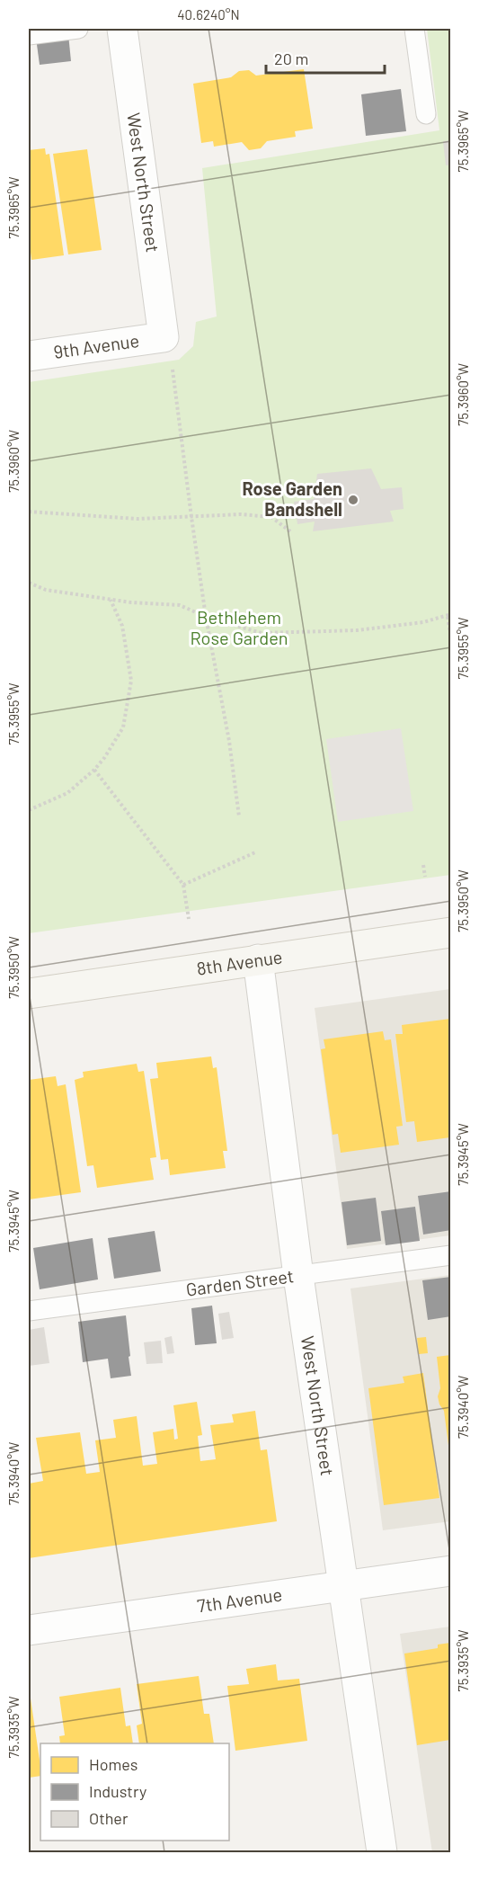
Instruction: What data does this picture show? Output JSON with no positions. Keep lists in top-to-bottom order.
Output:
{
  "streets": {
    "main road": ["8th Avenue"],
    "street": ["West North Street", "9th Avenue", "7th Avenue"],
    "lane": ["Garden Street"]
  },
  "crossings": [
    ["West North Street", "9th Avenue"],
    ["West North Street", "8th Avenue"],
    ["West North Street", "Garden Street"],
    ["West North Street", "7th Avenue"]
  ],
  "parks": ["Bethlehem Rose Garden"],
  "places": ["Rose Garden Bandshell"],
  "legend": ["Homes", "Industry", "Other"],
  "scale_bar": "20 m",
  "coordinates": [
    "40.6240°N",
    "75.3965°W",
    "75.3960°W",
    "75.3955°W",
    "75.3950°W",
    "75.3945°W",
    "75.3940°W",
    "75.3935°W"
  ]
}
